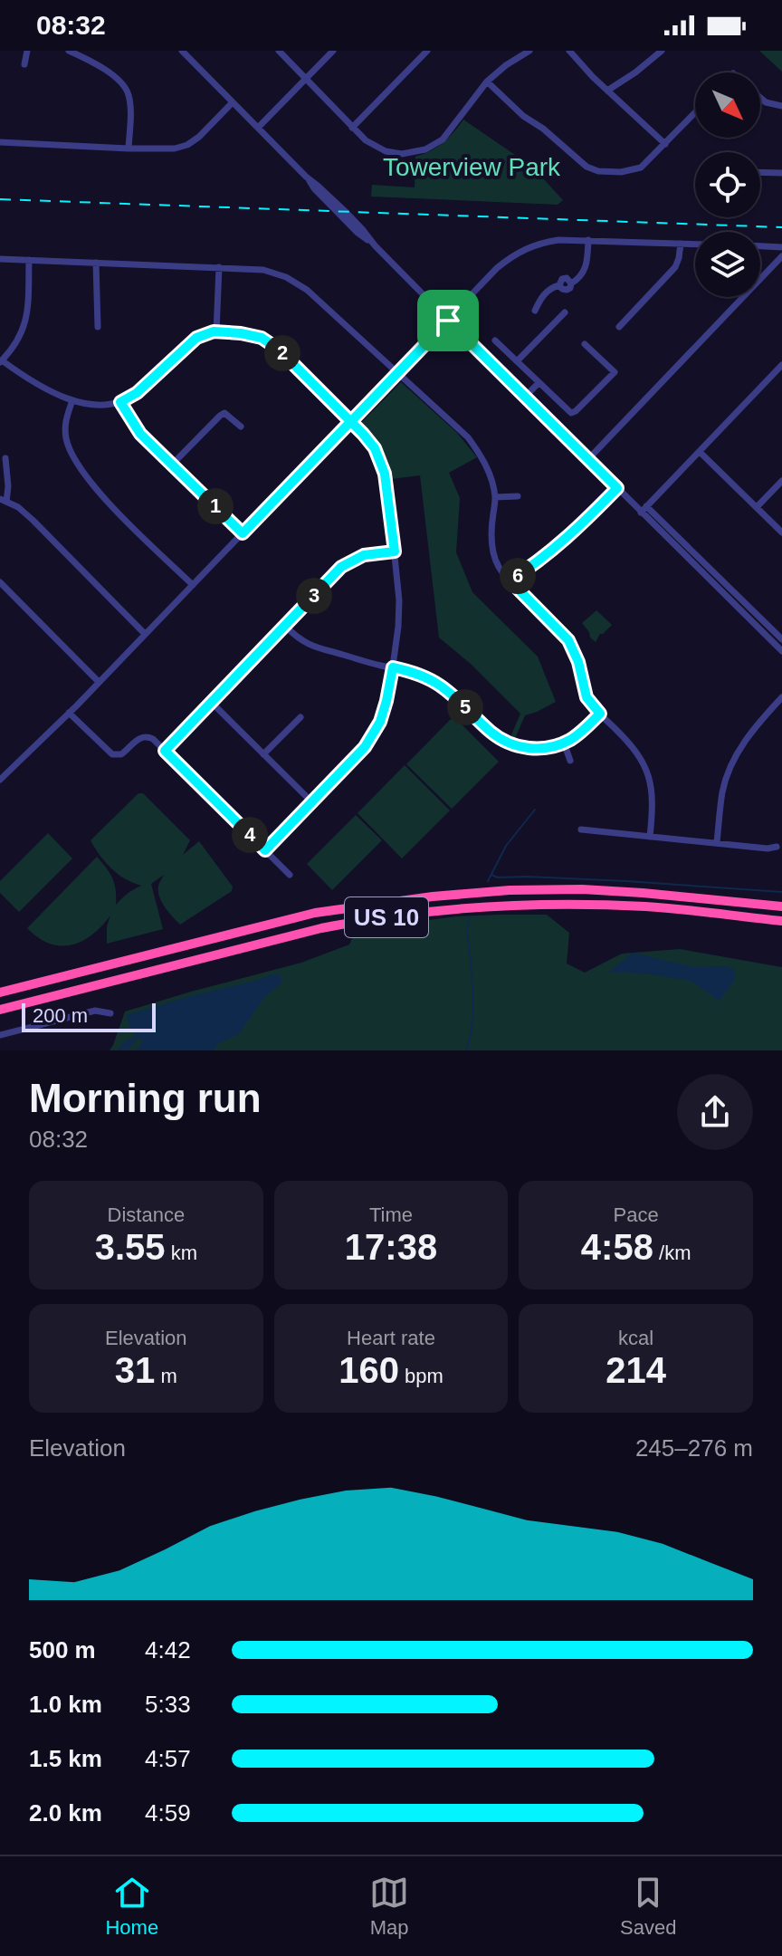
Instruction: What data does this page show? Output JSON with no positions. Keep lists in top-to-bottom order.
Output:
{
  "streets": {
    "highway": ["US 10"]
  },
  "parks": ["Towerview Park"],
  "scale_bar": "200 m",
  "north": "bottom right",
  "page": {
    "status": "08:32",
    "pins": [
      "2",
      "1",
      "6",
      "3",
      "5",
      "4"
    ],
    "scale": "200 m",
    "heading": ["Morning run", "08:32"],
    "stats": [
      ["Distance", "3.55 km"],
      ["Time", "17:38"],
      ["Pace", "4:58 /km"],
      ["Elevation", "31 m"],
      ["Heart rate", "160 bpm"],
      ["kcal", "214"]
    ],
    "chart": ["Elevation", "245–276 m"],
    "list": [
      {
        "name": "500 m",
        "note": "4:42"
      },
      {
        "name": "1.0 km",
        "note": "5:33"
      },
      {
        "name": "1.5 km",
        "note": "4:57"
      },
      {
        "name": "2.0 km",
        "note": "4:59"
      }
    ],
    "tabs": ["Home", "Map", "Saved"]
  }
}
